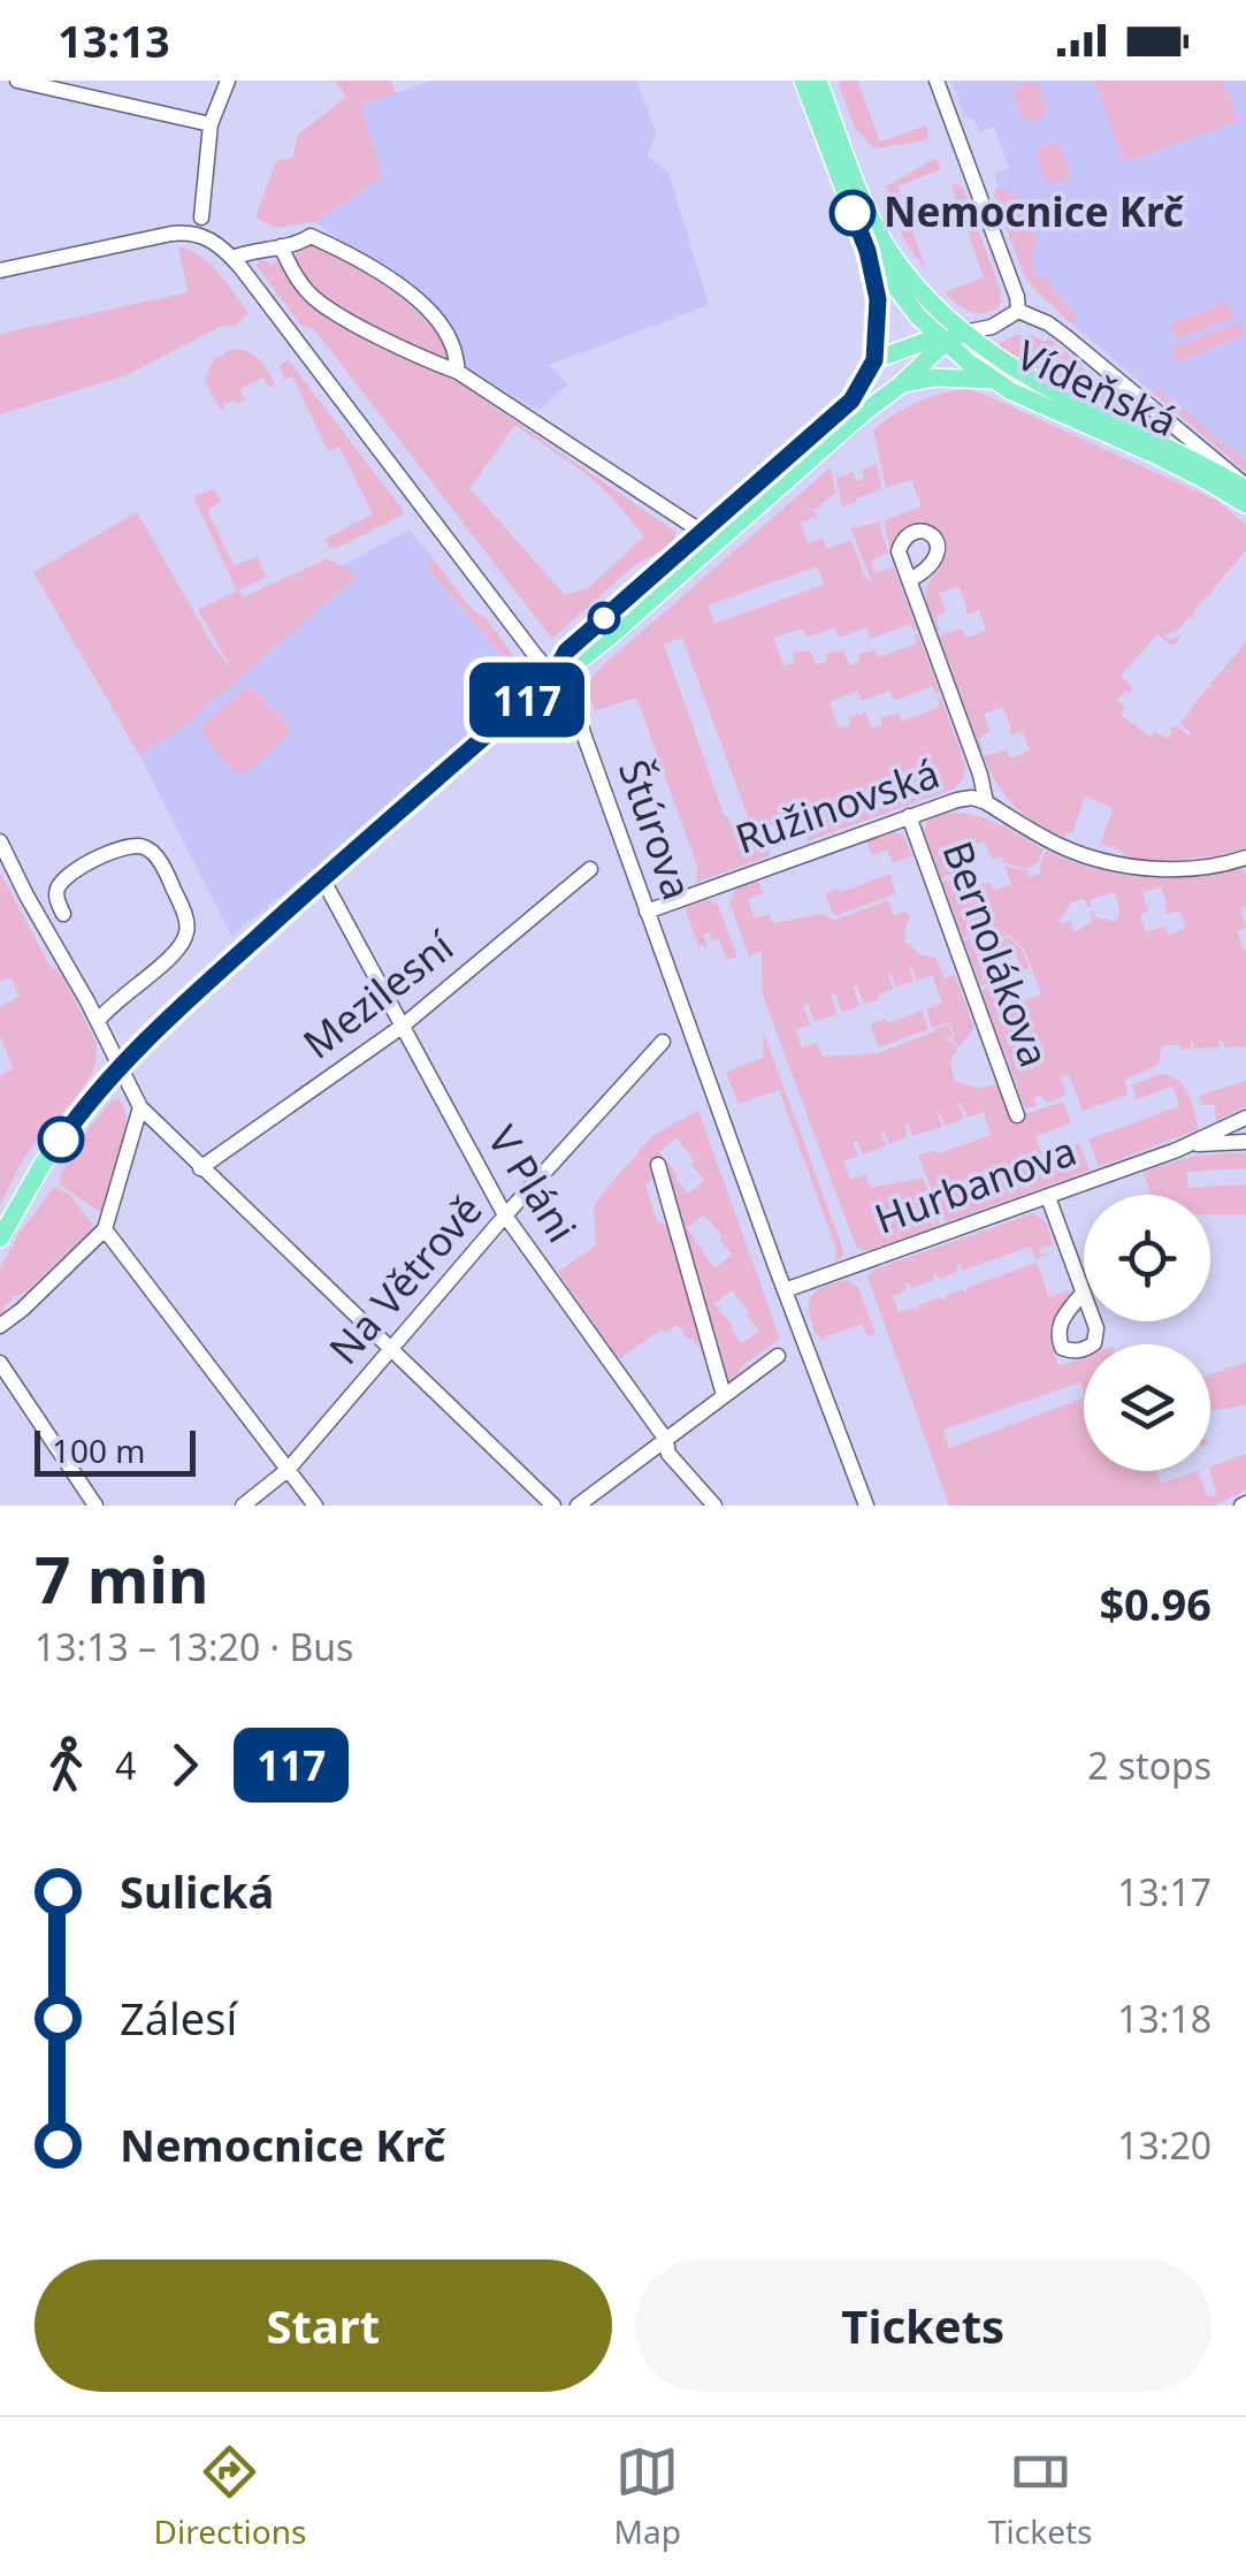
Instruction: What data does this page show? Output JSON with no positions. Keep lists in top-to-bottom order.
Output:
{
  "streets": {
    "main road": ["Vídeňská"],
    "street": [
      "Ružinovská",
      "Štúrova",
      "Bernolákova",
      "Mezilesní",
      "V Pláni",
      "Hurbanova",
      "Na Větrově"
    ]
  },
  "crossings": [
    ["Ružinovská", "Štúrova"],
    ["Ružinovská", "Bernolákova"],
    ["Štúrova", "Hurbanova"],
    ["Mezilesní", "V Pláni"],
    ["V Pláni", "Na Větrově"]
  ],
  "places": ["Nemocnice Krč"],
  "lines": ["bus line 117"],
  "scale_bar": "100 m",
  "page": {
    "status": "13:13",
    "on_map": "117",
    "scale": "100 m",
    "heading": ["7 min", "13:13 – 13:20 · Bus", "$0.96"],
    "legs": ["4", "117", "2 stops"],
    "list": [
      {
        "name": "Sulická",
        "value": "13:17"
      },
      {
        "name": "Zálesí",
        "value": "13:18"
      },
      {
        "name": "Nemocnice Krč",
        "value": "13:20"
      }
    ],
    "buttons": ["Start", "Tickets"],
    "tabs": ["Directions", "Map", "Tickets"]
  }
}
